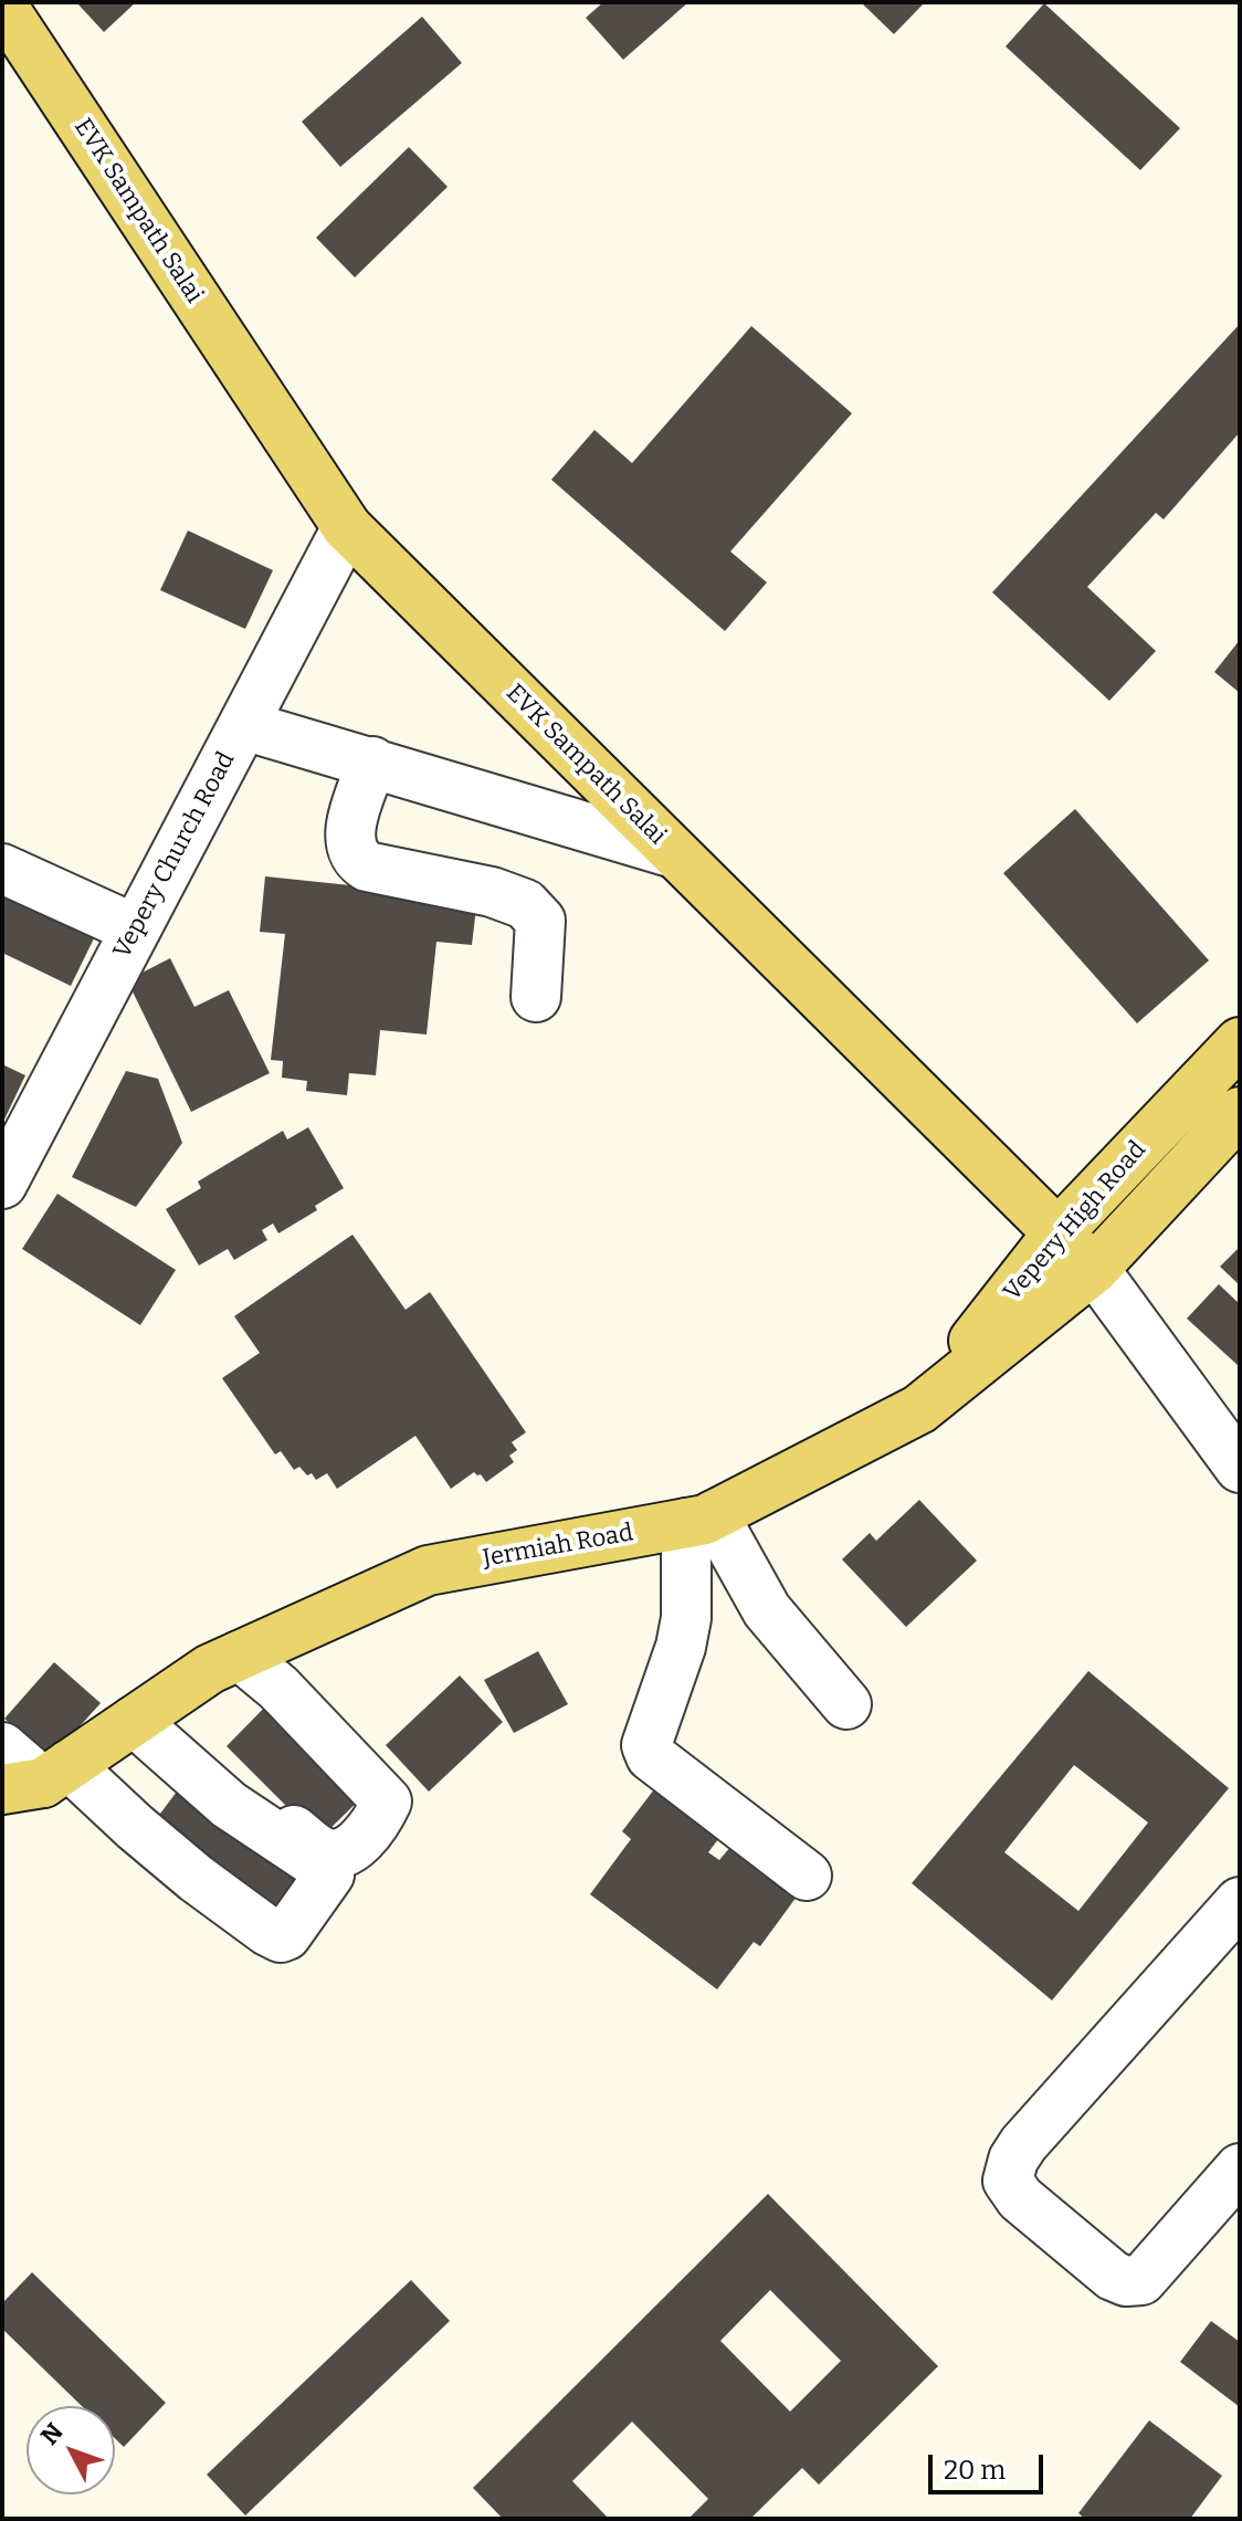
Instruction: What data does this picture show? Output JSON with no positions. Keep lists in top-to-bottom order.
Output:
{
  "streets": {
    "main road": ["EVK Sampath Salai", "Vepery High Road", "Jermiah Road"],
    "street": ["Vepery Church Road"]
  },
  "crossings": [
    ["EVK Sampath Salai", "Vepery Church Road"],
    ["EVK Sampath Salai", "Vepery High Road"],
    ["EVK Sampath Salai", "Jermiah Road"],
    ["Vepery High Road", "Jermiah Road"]
  ],
  "scale_bar": "20 m",
  "north": "top left"
}
